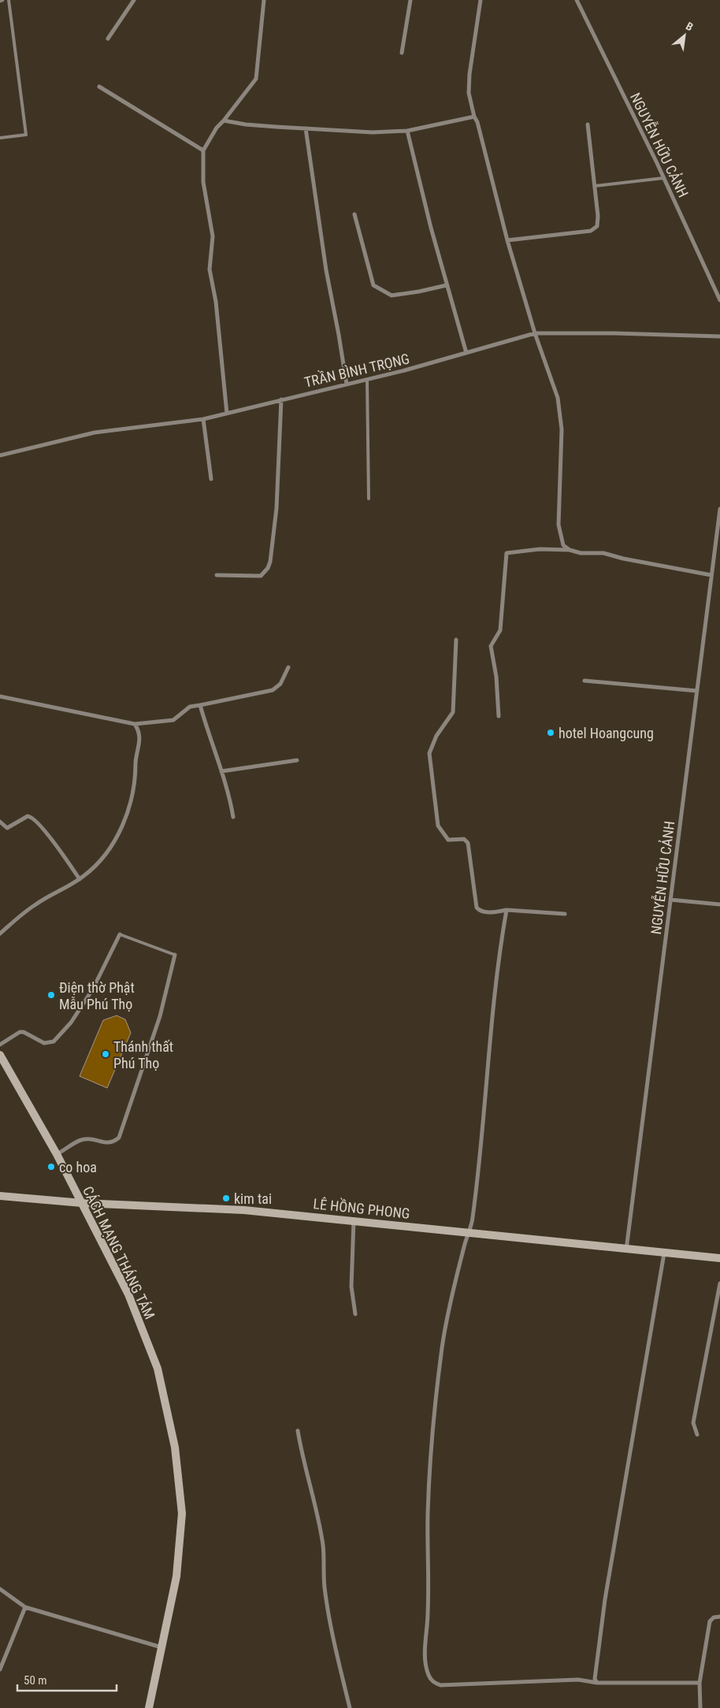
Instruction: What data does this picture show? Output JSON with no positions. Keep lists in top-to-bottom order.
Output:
{
  "streets": {
    "street": [
      "NGUYỄN HỮU CẢNH",
      "TRẦN BÌNH TRỌNG",
      "LÊ HỒNG PHONG",
      "CÁCH MẠNG THÁNG TÁM"
    ]
  },
  "crossings": [
    ["NGUYỄN HỮU CẢNH", "LÊ HỒNG PHONG"],
    ["LÊ HỒNG PHONG", "CÁCH MẠNG THÁNG TÁM"]
  ],
  "places": [
    "hotel Hoangcung",
    "Điện thờ Phật Mẫu Phú Thọ",
    "Thánh thất Phú Thọ",
    "co hoa",
    "kim tai"
  ],
  "scale_bar": "50 m",
  "north": "top right"
}
